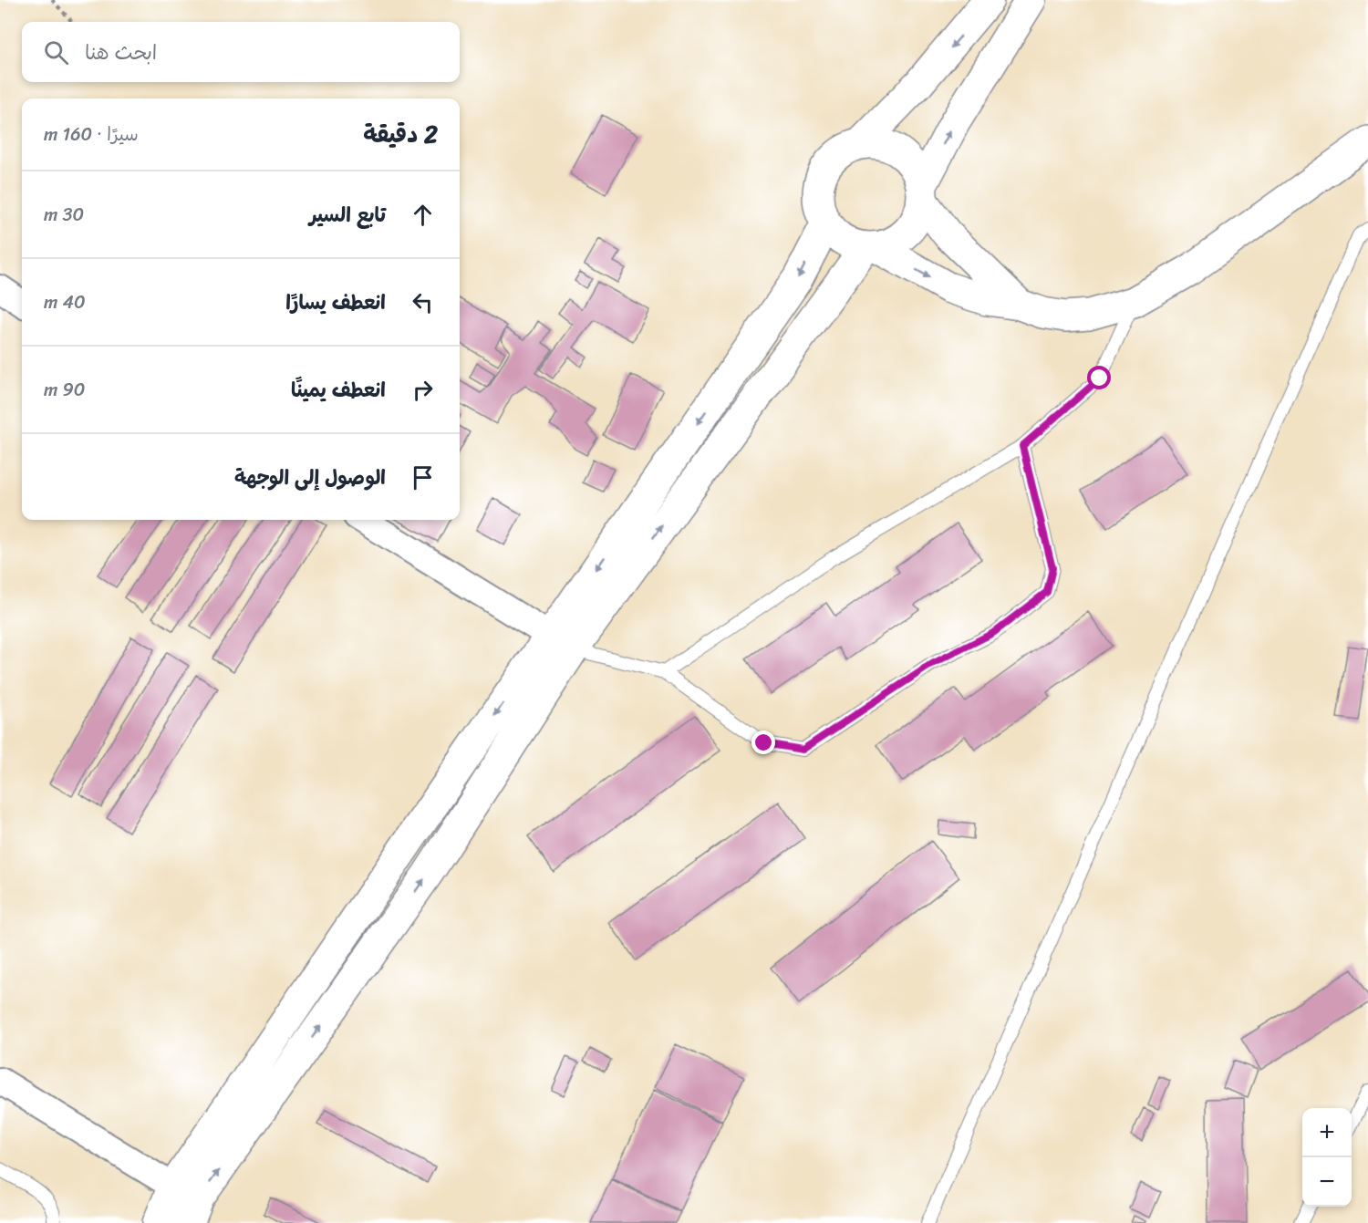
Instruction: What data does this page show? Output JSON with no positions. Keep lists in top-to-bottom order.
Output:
{
  "page": {
    "search": "ابحث هنا",
    "heading": ["2 دقيقة", "سيرًا · 160 m"],
    "list": [
      ["تابع السير", "30 m"],
      ["انعطف يسارًا", "40 m"],
      ["انعطف يمينًا", "90 m"],
      "الوصول إلى الوجهة"
    ],
    "map_buttons": ["+", "−"]
  }
}
